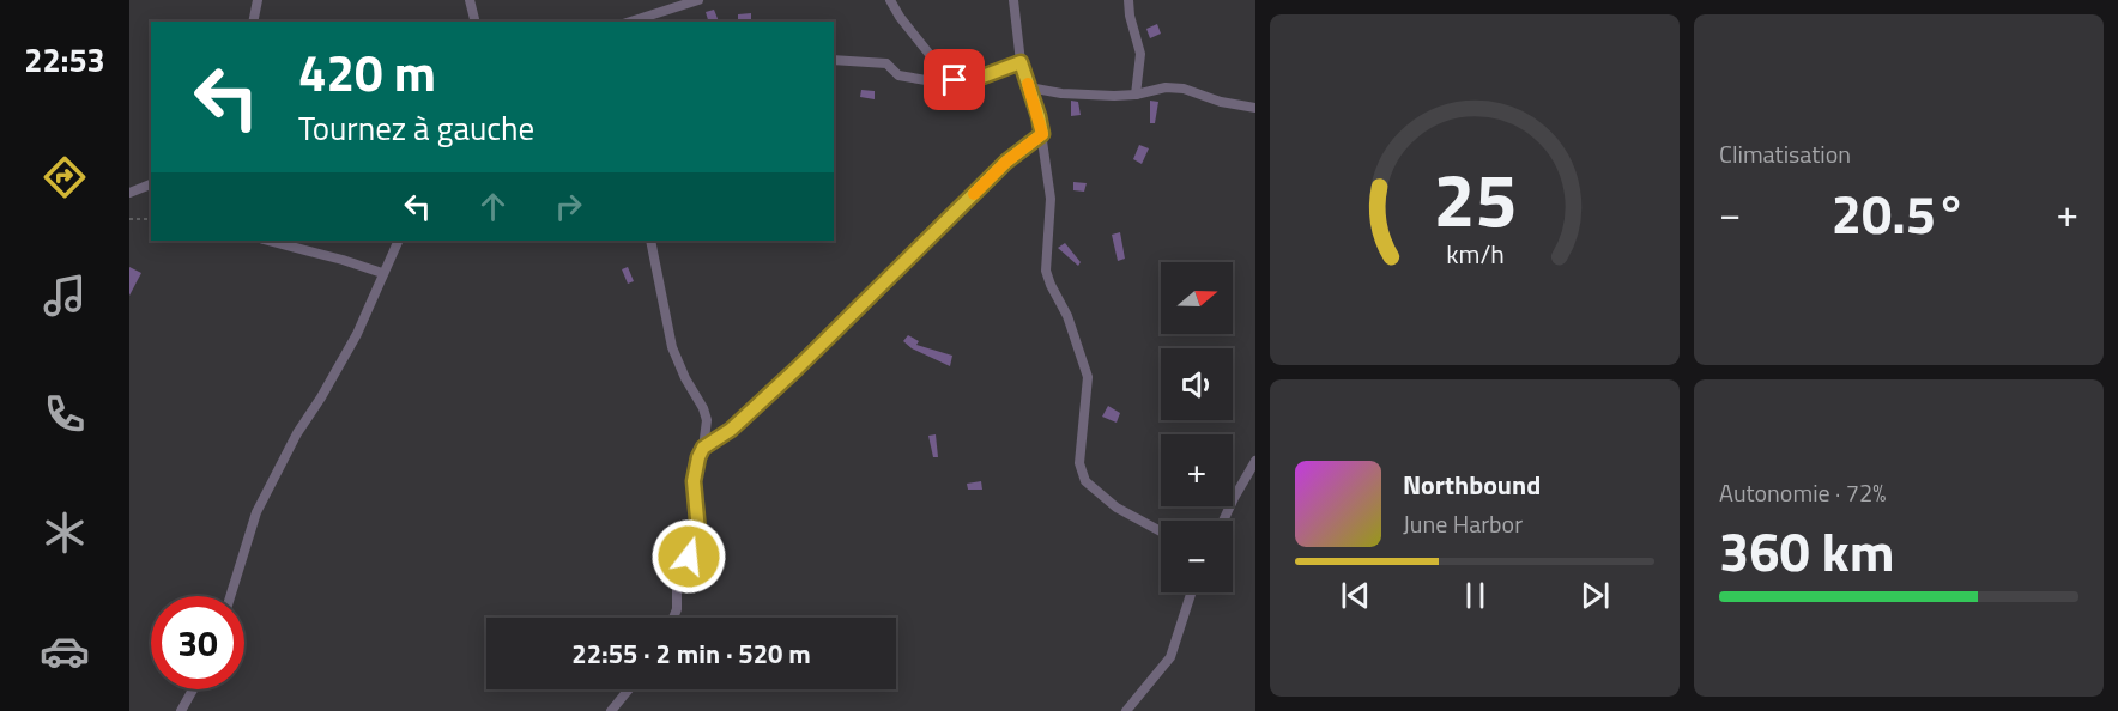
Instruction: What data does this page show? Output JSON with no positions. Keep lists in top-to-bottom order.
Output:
{
  "north": "right",
  "page": {
    "tabs": "22:53",
    "tile": [
      "Climatisation",
      ["Autonomie · 72%", "360 km"]
    ],
    "turn": ["420 m", "Tournez à gauche"],
    "heat": ["−", "20.5°", "+"],
    "map_buttons": ["+", "−"],
    "song": ["Northbound", "June Harbor"],
    "limit": "30",
    "trip": "22:55 · 2 min · 520 m",
    "gauge": ["25", "km/h"]
  }
}
